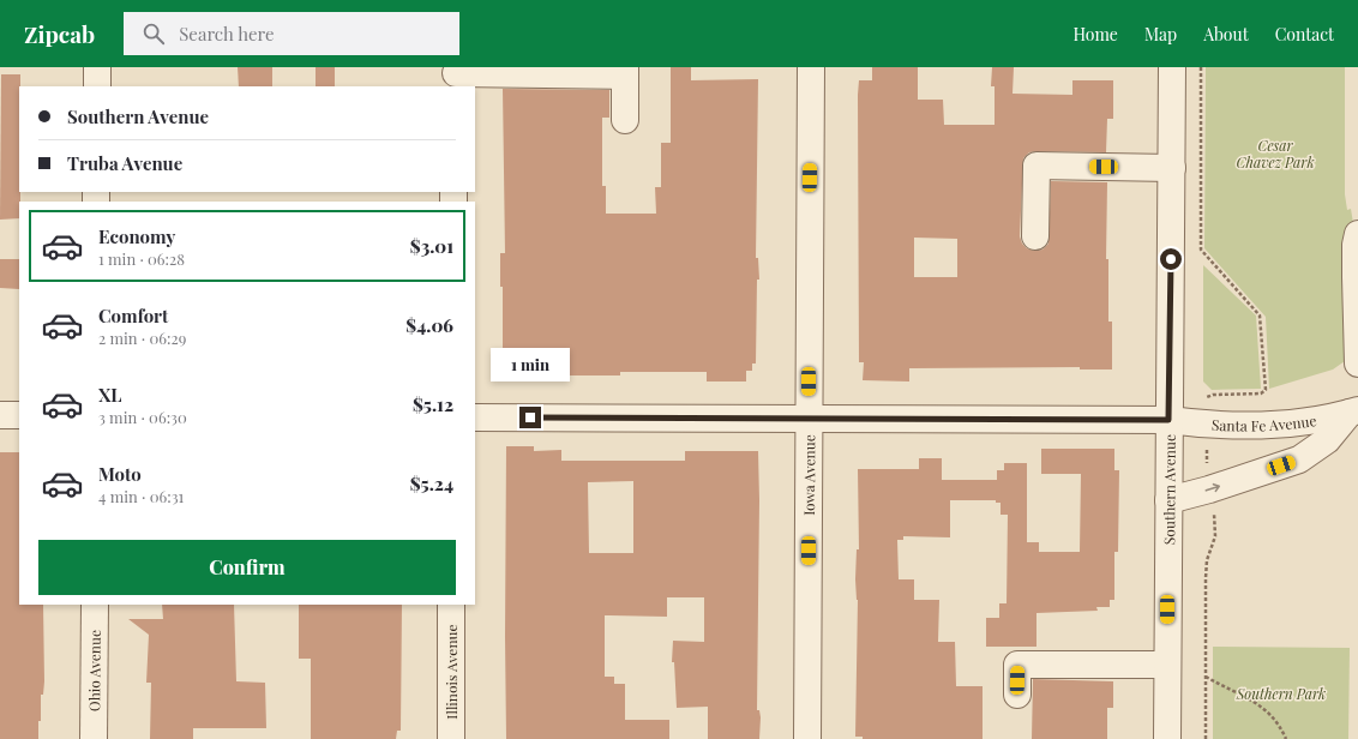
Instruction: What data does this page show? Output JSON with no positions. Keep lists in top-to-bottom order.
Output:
{
  "streets": {
    "street": [
      "Santa Fe Avenue",
      "Iowa Avenue",
      "Southern Avenue",
      "Ohio Avenue",
      "Illinois Avenue"
    ]
  },
  "crossings": [
    ["Santa Fe Avenue", "Iowa Avenue"],
    ["Santa Fe Avenue", "Southern Avenue"]
  ],
  "parks": ["Cesar Chavez Park", "Southern Park"],
  "page": {
    "header": "Zipcab",
    "search": "Search here",
    "nav": [
      "Home",
      "Map",
      "About",
      "Contact"
    ],
    "banner": ["Southern Avenue", "Truba Avenue"],
    "list": [
      {
        "name": "Economy",
        "note": "1 min · 06:28",
        "value": "$3.01"
      },
      {
        "name": "Comfort",
        "note": "2 min · 06:29",
        "value": "$4.06"
      },
      {
        "name": "XL",
        "note": "3 min · 06:30",
        "value": "$5.12"
      },
      {
        "name": "Moto",
        "note": "4 min · 06:31",
        "value": "$5.24"
      }
    ],
    "bubble": "1 min",
    "buttons": "Confirm"
  }
}
